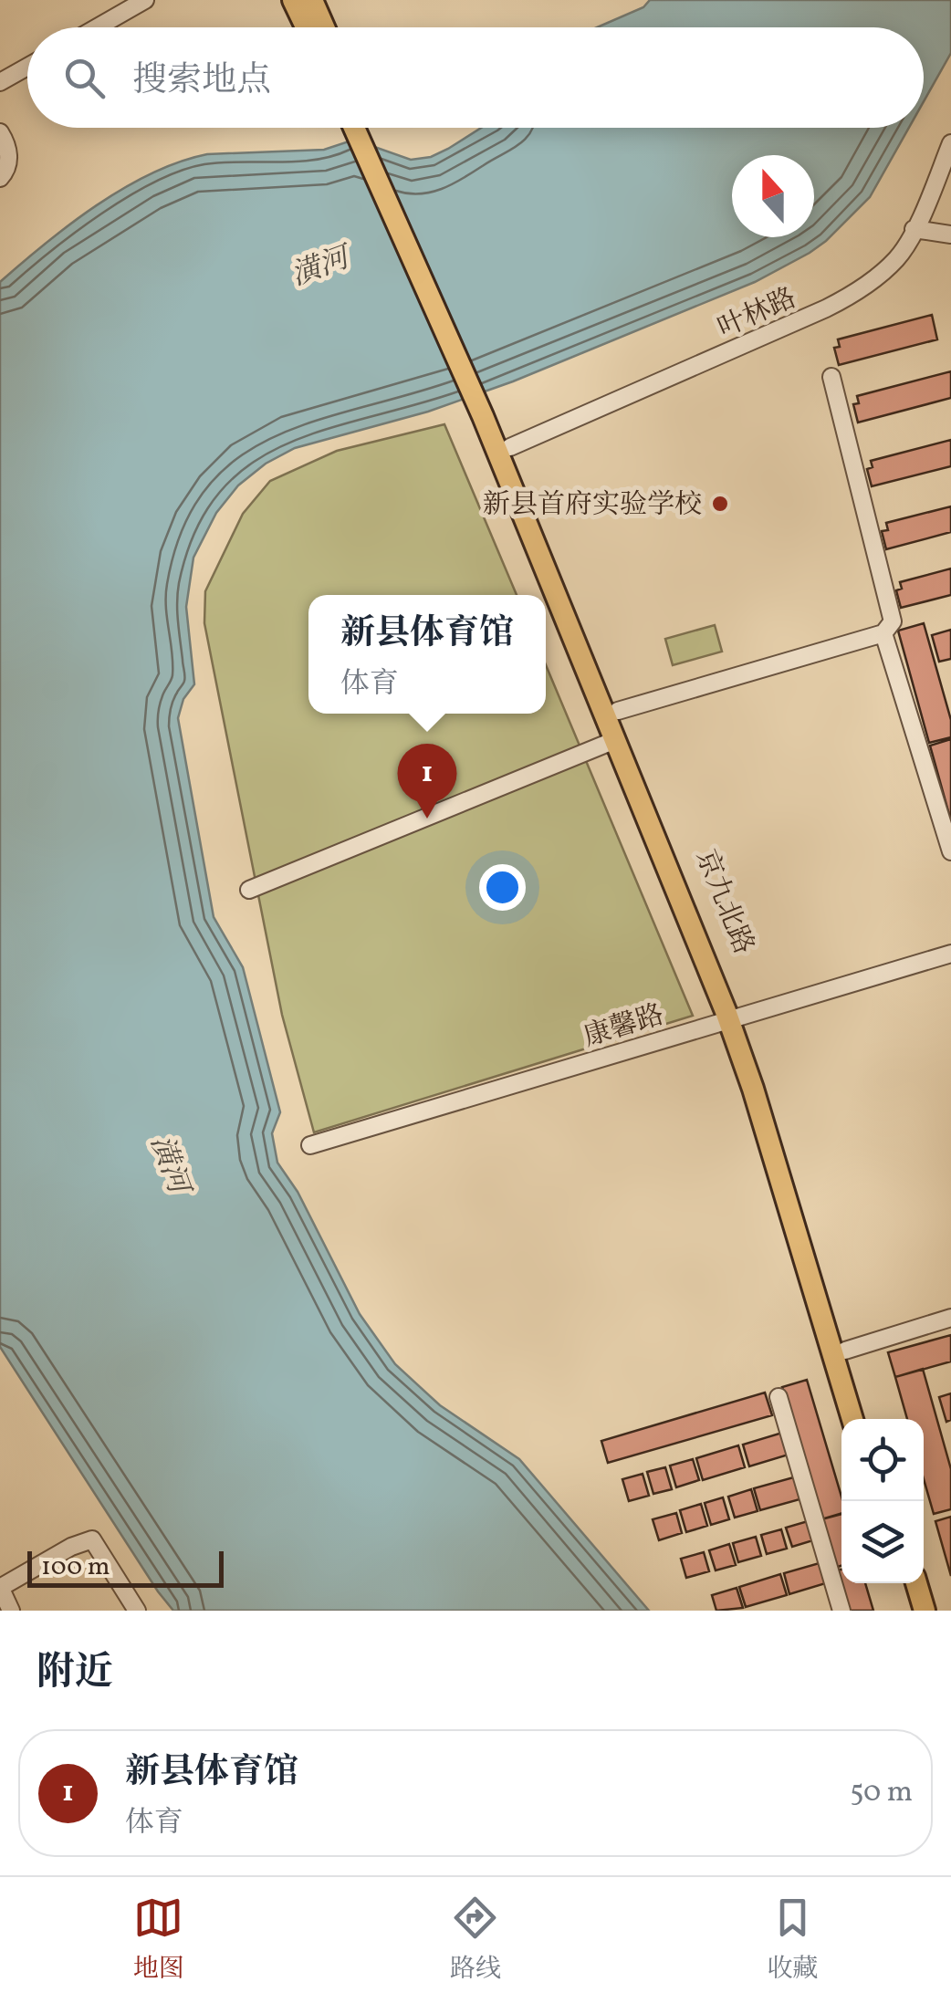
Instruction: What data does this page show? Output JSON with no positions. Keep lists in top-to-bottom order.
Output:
{
  "streets": {
    "main road": ["京九北路"],
    "street": ["叶林路", "康馨路"]
  },
  "crossings": [
    ["叶林路", "京九北路"],
    ["京九北路", "康馨路"]
  ],
  "water": ["潢河"],
  "places": ["新县首府实验学校"],
  "scale_bar": "100 m",
  "north": "top",
  "page": {
    "search": "搜索地点",
    "popup": ["新县体育馆", "体育"],
    "pins": "1",
    "scale": "100 m",
    "heading": "附近",
    "list": [
      {
        "mark": "1",
        "name": "新县体育馆",
        "note": "体育",
        "value": "50 m"
      }
    ],
    "nav": ["地图", "路线", "收藏"]
  }
}
